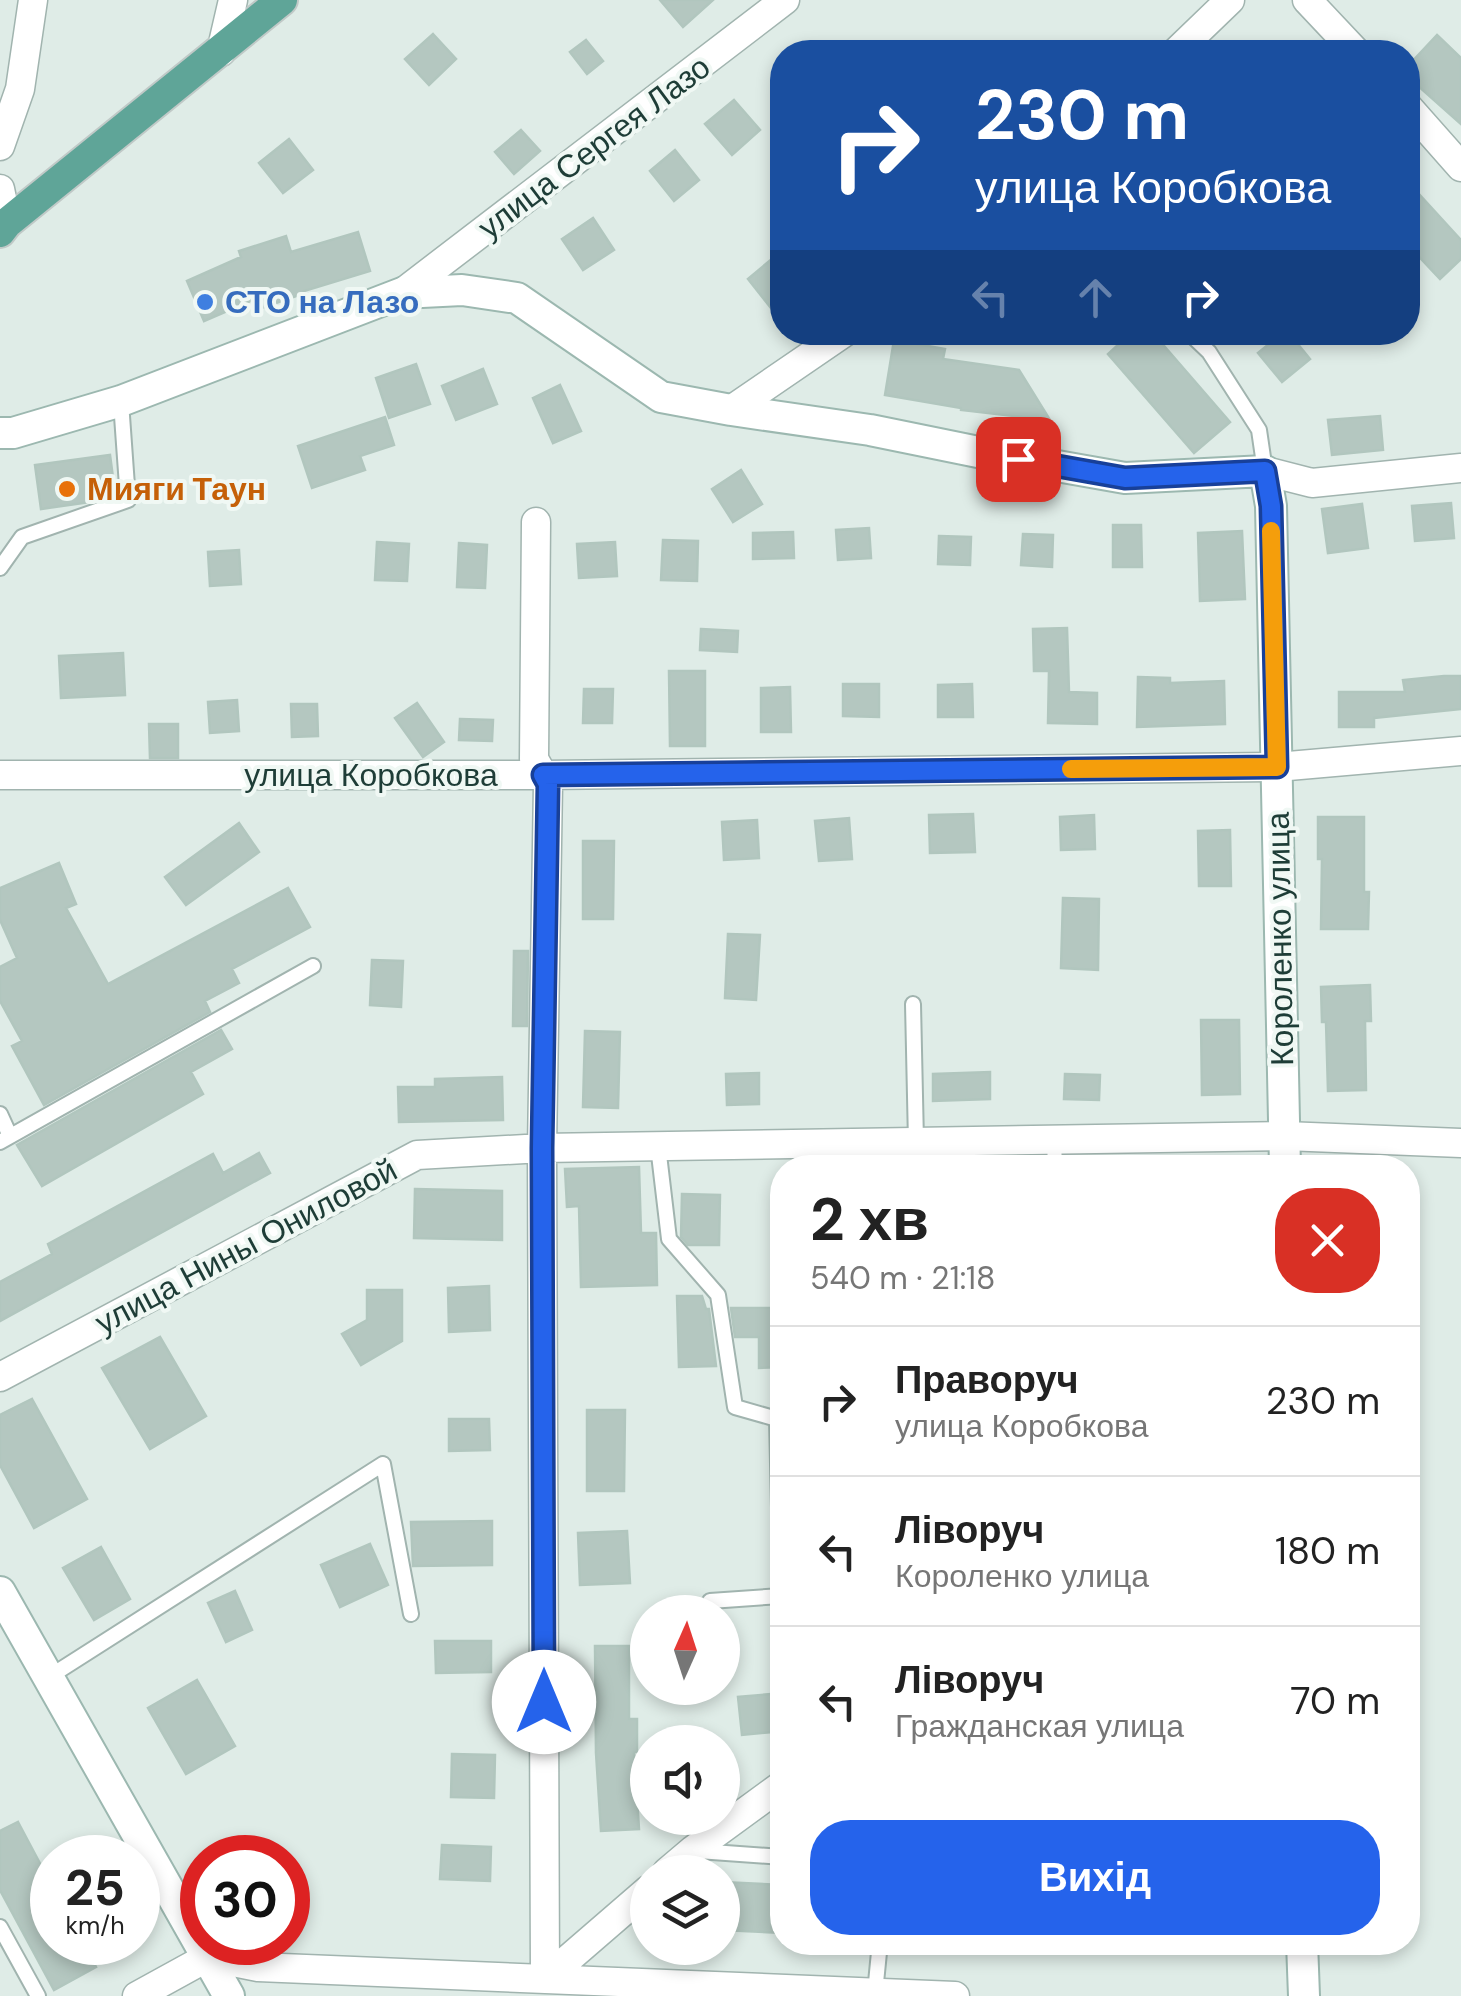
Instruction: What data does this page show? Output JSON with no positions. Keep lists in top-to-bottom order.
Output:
{
  "streets": {
    "street": [
      "улица Сергея Лазо",
      "улица Коробкова",
      "Короленко улица",
      "улица Нины Ониловой"
    ]
  },
  "crossings": [
    ["улица Коробкова", "Короленко улица"],
    ["Короленко улица", "улица Нины Ониловой"]
  ],
  "places": ["СТО на Лазо", "Мияги Таун"],
  "north": "top",
  "page": {
    "turn": ["230 m", "улица Коробкова"],
    "heading": ["2 хв", "540 m · 21:18"],
    "list": [
      {
        "name": "Праворуч",
        "note": "улица Коробкова",
        "value": "230 m"
      },
      {
        "name": "Ліворуч",
        "note": "Короленко улица",
        "value": "180 m"
      },
      {
        "name": "Ліворуч",
        "note": "Гражданская улица",
        "value": "70 m"
      }
    ],
    "buttons": "Вихід",
    "speed": "25 km/h",
    "limit": "30"
  }
}
